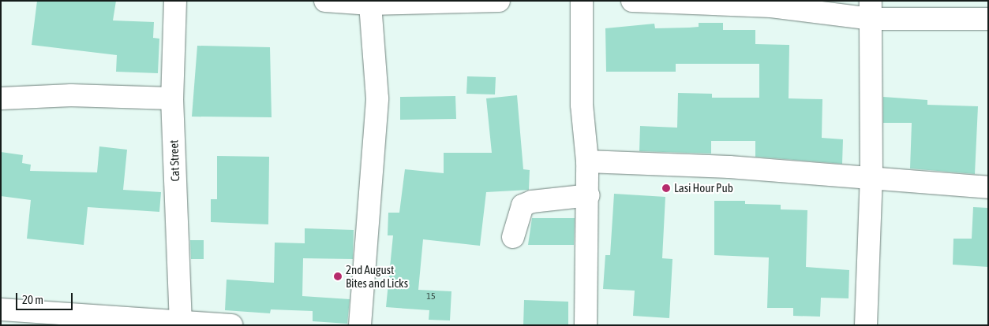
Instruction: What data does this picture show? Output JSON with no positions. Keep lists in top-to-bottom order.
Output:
{
  "streets": {
    "street": ["Cat Street"]
  },
  "places": ["Lasi Hour Pub", "2nd August Bites and Licks"],
  "house_numbers": ["15"],
  "scale_bar": "20 m"
}
